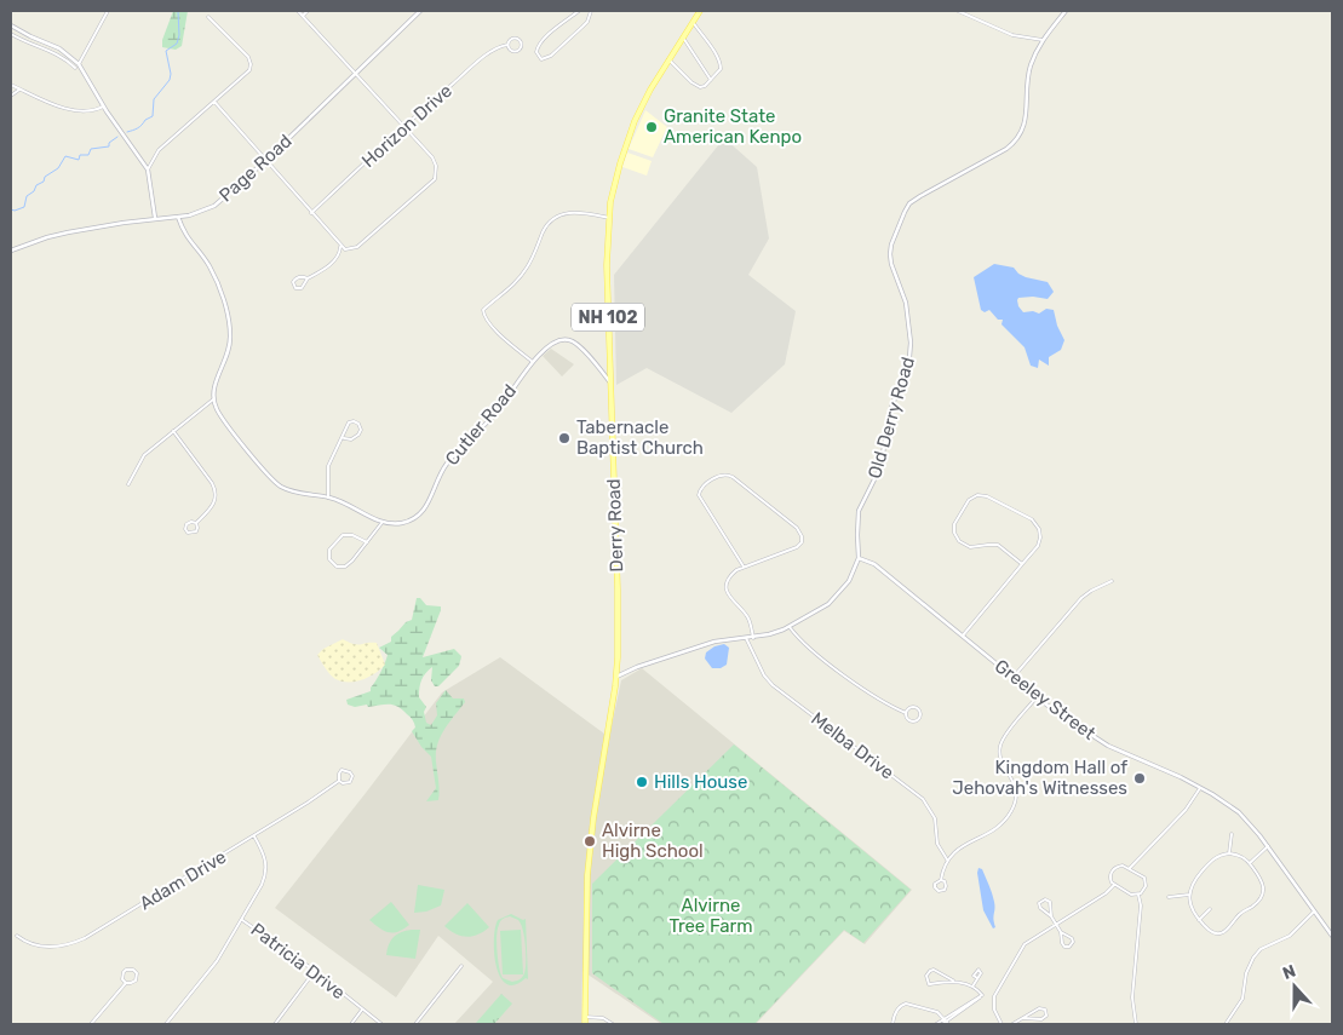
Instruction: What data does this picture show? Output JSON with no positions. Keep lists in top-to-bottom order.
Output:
{
  "streets": {
    "main road": ["NH 102", "Derry Road"],
    "street": [
      "Horizon Drive",
      "Page Road",
      "Old Derry Road",
      "Cutler Road",
      "Greeley Street",
      "Melba Drive",
      "Adam Drive",
      "Patricia Drive"
    ]
  },
  "crossings": [
    ["Old Derry Road", "Derry Road"],
    ["Old Derry Road", "Greeley Street"],
    ["Old Derry Road", "Melba Drive"],
    ["Cutler Road", "Derry Road"]
  ],
  "parks": ["Alvirne Tree Farm"],
  "places": [
    "Granite State American Kenpo",
    "Tabernacle Baptist Church",
    "Kingdom Hall of Jehovah's Witnesses",
    "Hills House",
    "Alvirne High School"
  ],
  "north": "top"
}
